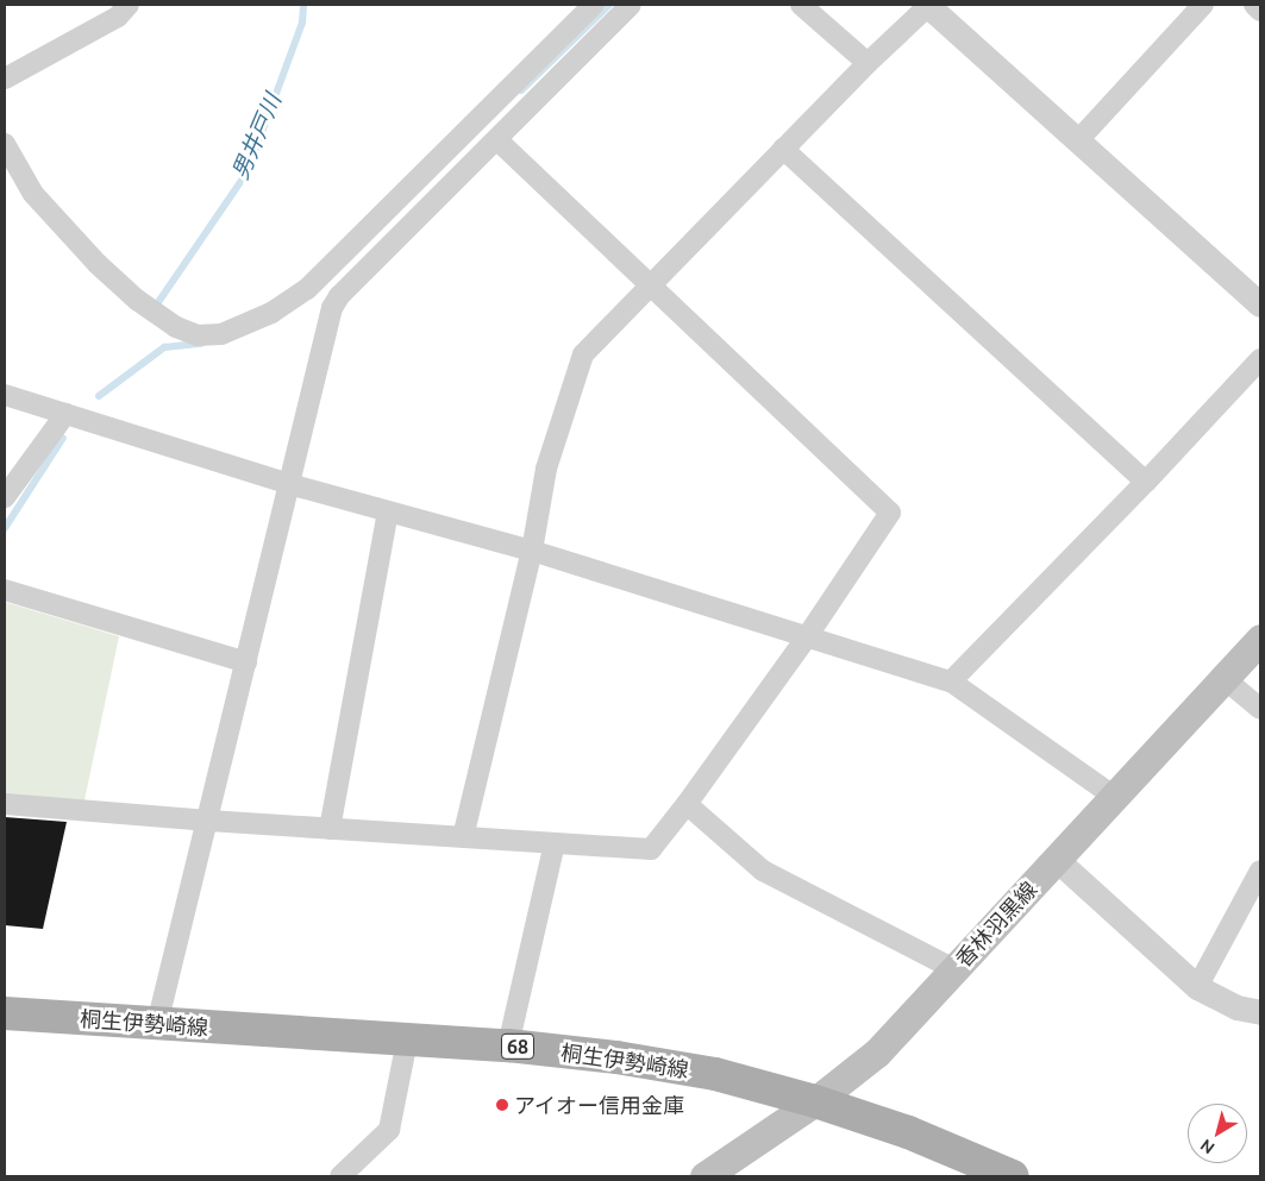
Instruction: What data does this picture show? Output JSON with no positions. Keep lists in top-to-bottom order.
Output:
{
  "streets": {
    "main road": ["香林羽黒線", "桐生伊勢崎線", "68"]
  },
  "crossings": [
    ["香林羽黒線", "桐生伊勢崎線"]
  ],
  "water": ["男井戸川"],
  "places": ["アイオー信用金庫"],
  "north": "bottom left"
}
